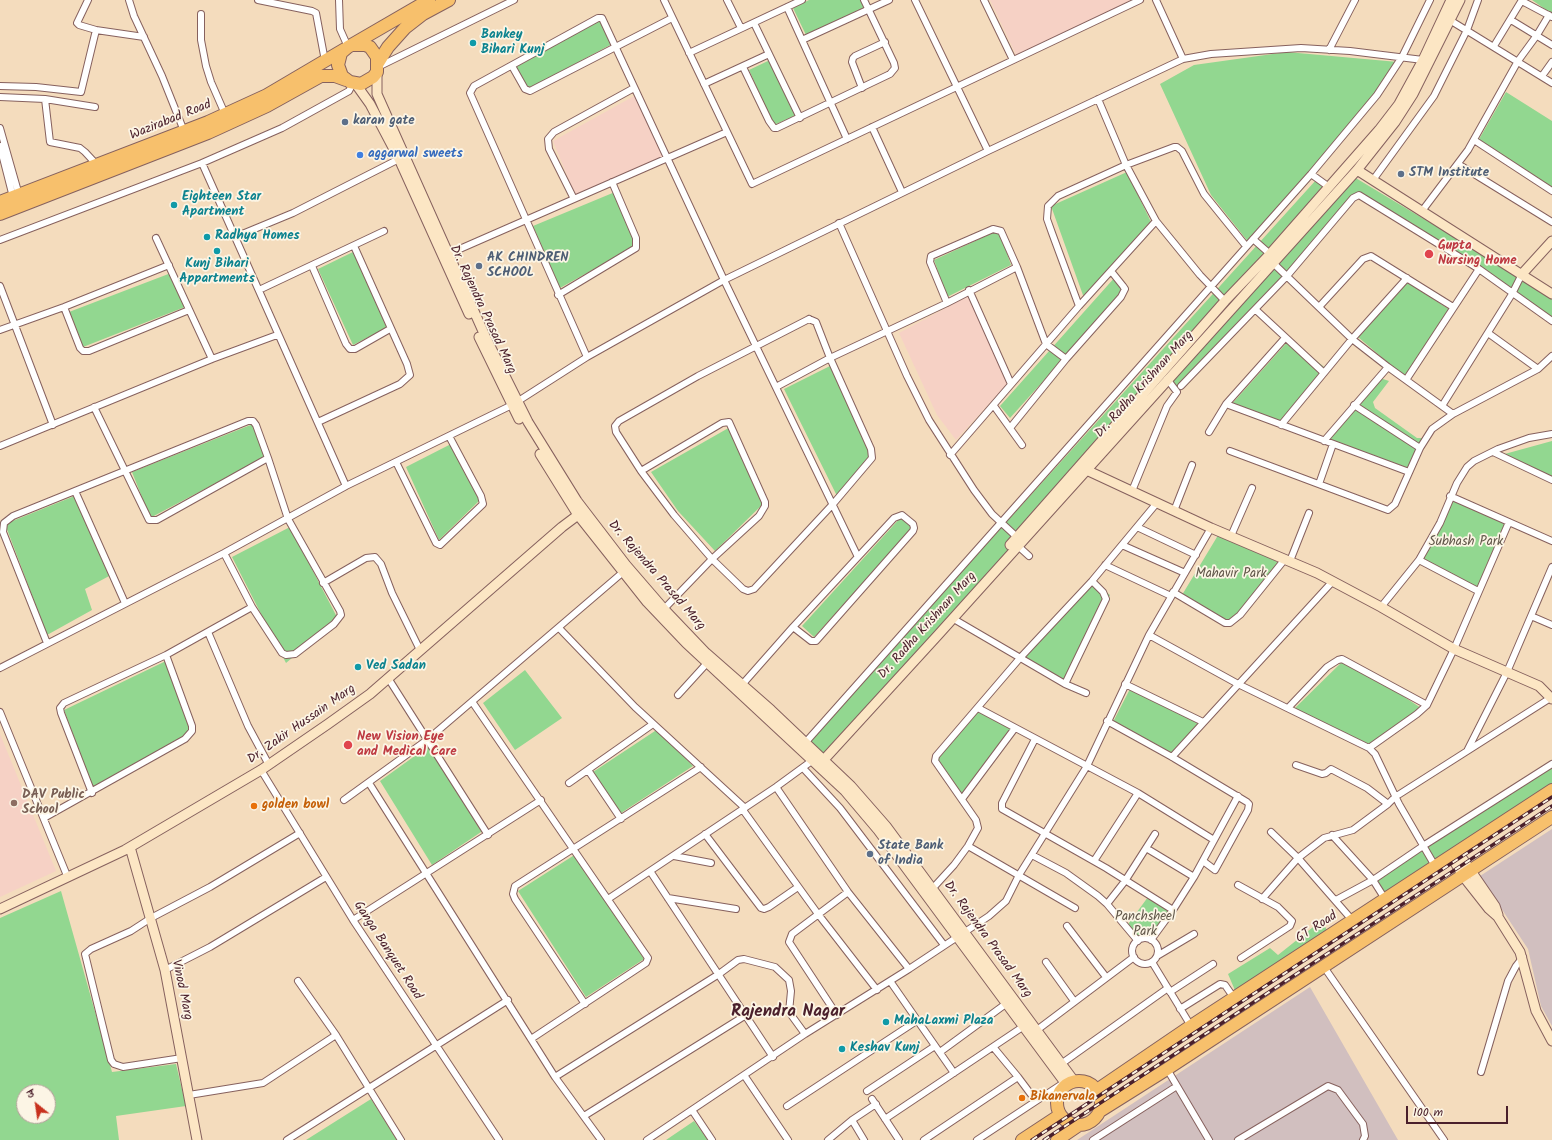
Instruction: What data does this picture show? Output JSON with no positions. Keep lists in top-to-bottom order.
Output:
{
  "streets": {
    "highway": ["Wazirabad Road", "GT Road"],
    "street": [
      "Dr. Rajendra Prasad Marg",
      "Dr. Radha Krishnan Marg",
      "Dr. Zakir Hussain Marg",
      "Ganga Banquet Road",
      "Vinod Marg"
    ]
  },
  "crossings": [
    ["Wazirabad Road", "Dr. Rajendra Prasad Marg"],
    ["Dr. Rajendra Prasad Marg", "Dr. Radha Krishnan Marg"],
    ["Dr. Rajendra Prasad Marg", "Dr. Zakir Hussain Marg"],
    ["Dr. Rajendra Prasad Marg", "GT Road"],
    ["Dr. Zakir Hussain Marg", "Ganga Banquet Road"],
    ["Dr. Zakir Hussain Marg", "Vinod Marg"]
  ],
  "districts": ["Rajendra Nagar"],
  "parks": ["Subhash Park", "Mahavir Park", "Panchsheel Park"],
  "places": [
    "Bankey Bihari Kunj",
    "karan gate",
    "aggarwal sweets",
    "STM Institute",
    "Eighteen Star Apartment",
    "Radhya Homes",
    "Kunj Bihari Appartments",
    "Gupta Nursing Home",
    "AK CHINDREN SCHOOL",
    "Ved Sadan",
    "New Vision Eye and Medical Care",
    "DAV Public School",
    "golden bowl",
    "State Bank of India",
    "MahaLaxmi Plaza",
    "Keshav Kunj",
    "Bikanervala"
  ],
  "scale_bar": "100 m",
  "north": "top left"
}
